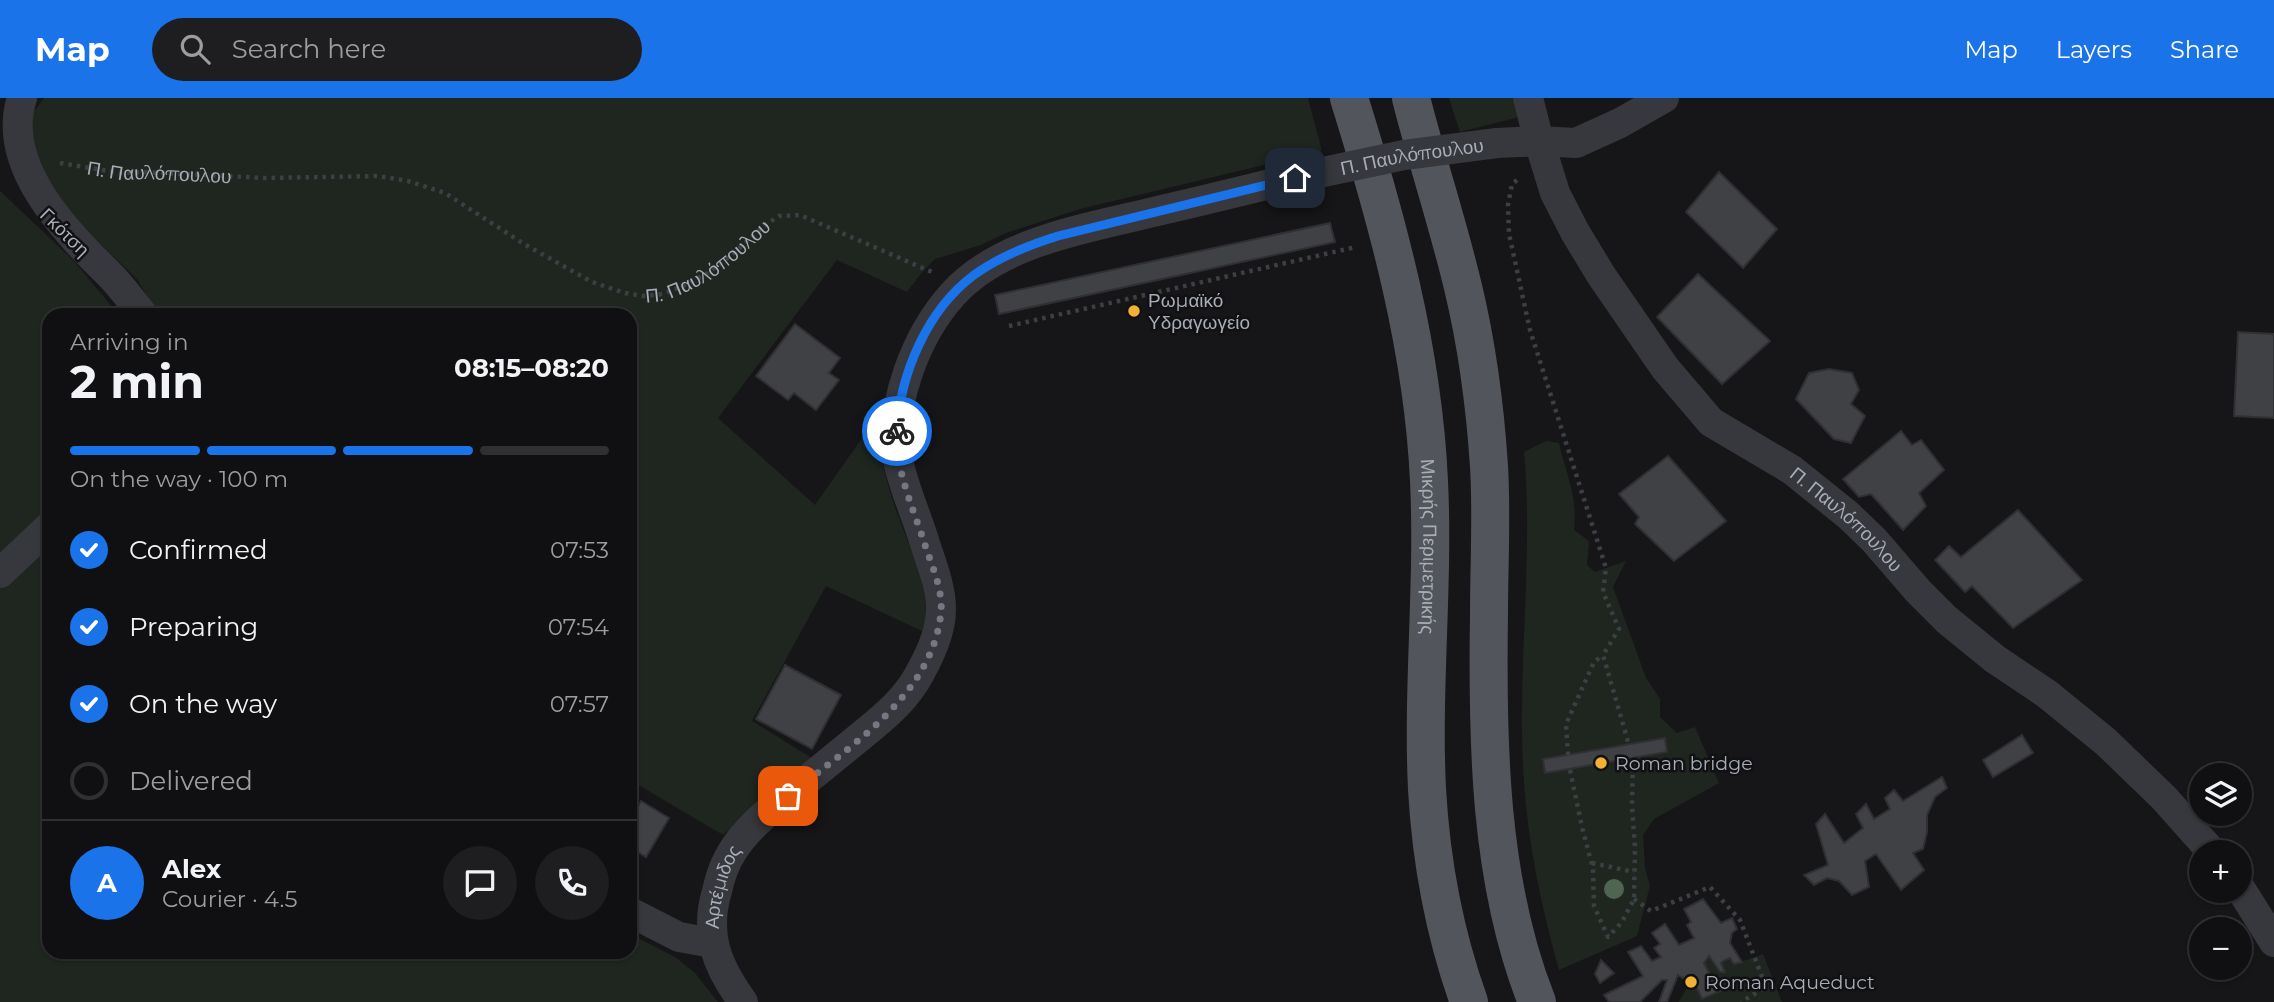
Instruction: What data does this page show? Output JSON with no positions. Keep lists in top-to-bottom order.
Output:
{
  "streets": {
    "main road": ["Μικρής Περιμετρικής"],
    "street": ["Π. Παυλόπουλου", "Γκότση", "Αρτέμιδος"]
  },
  "crossings": [
    ["Π. Παυλόπουλου", "Αρτέμιδος"]
  ],
  "places": ["Ρωμαϊκό Υδραγωγείο", "Roman bridge", "Roman Aqueduct"],
  "page": {
    "header": "Map",
    "search": "Search here",
    "nav": ["Map", "Layers", "Share"],
    "heading": ["2 min", "Arriving in", "08:15–08:20"],
    "panel": ["Alex", "Courier · 4.5"],
    "bar": "On the way · 100 m",
    "list": [
      ["Confirmed", "07:53"],
      ["Preparing", "07:54"],
      ["On the way", "07:57"],
      "Delivered"
    ],
    "map_buttons": ["+", "−"],
    "round": "A"
  }
}
